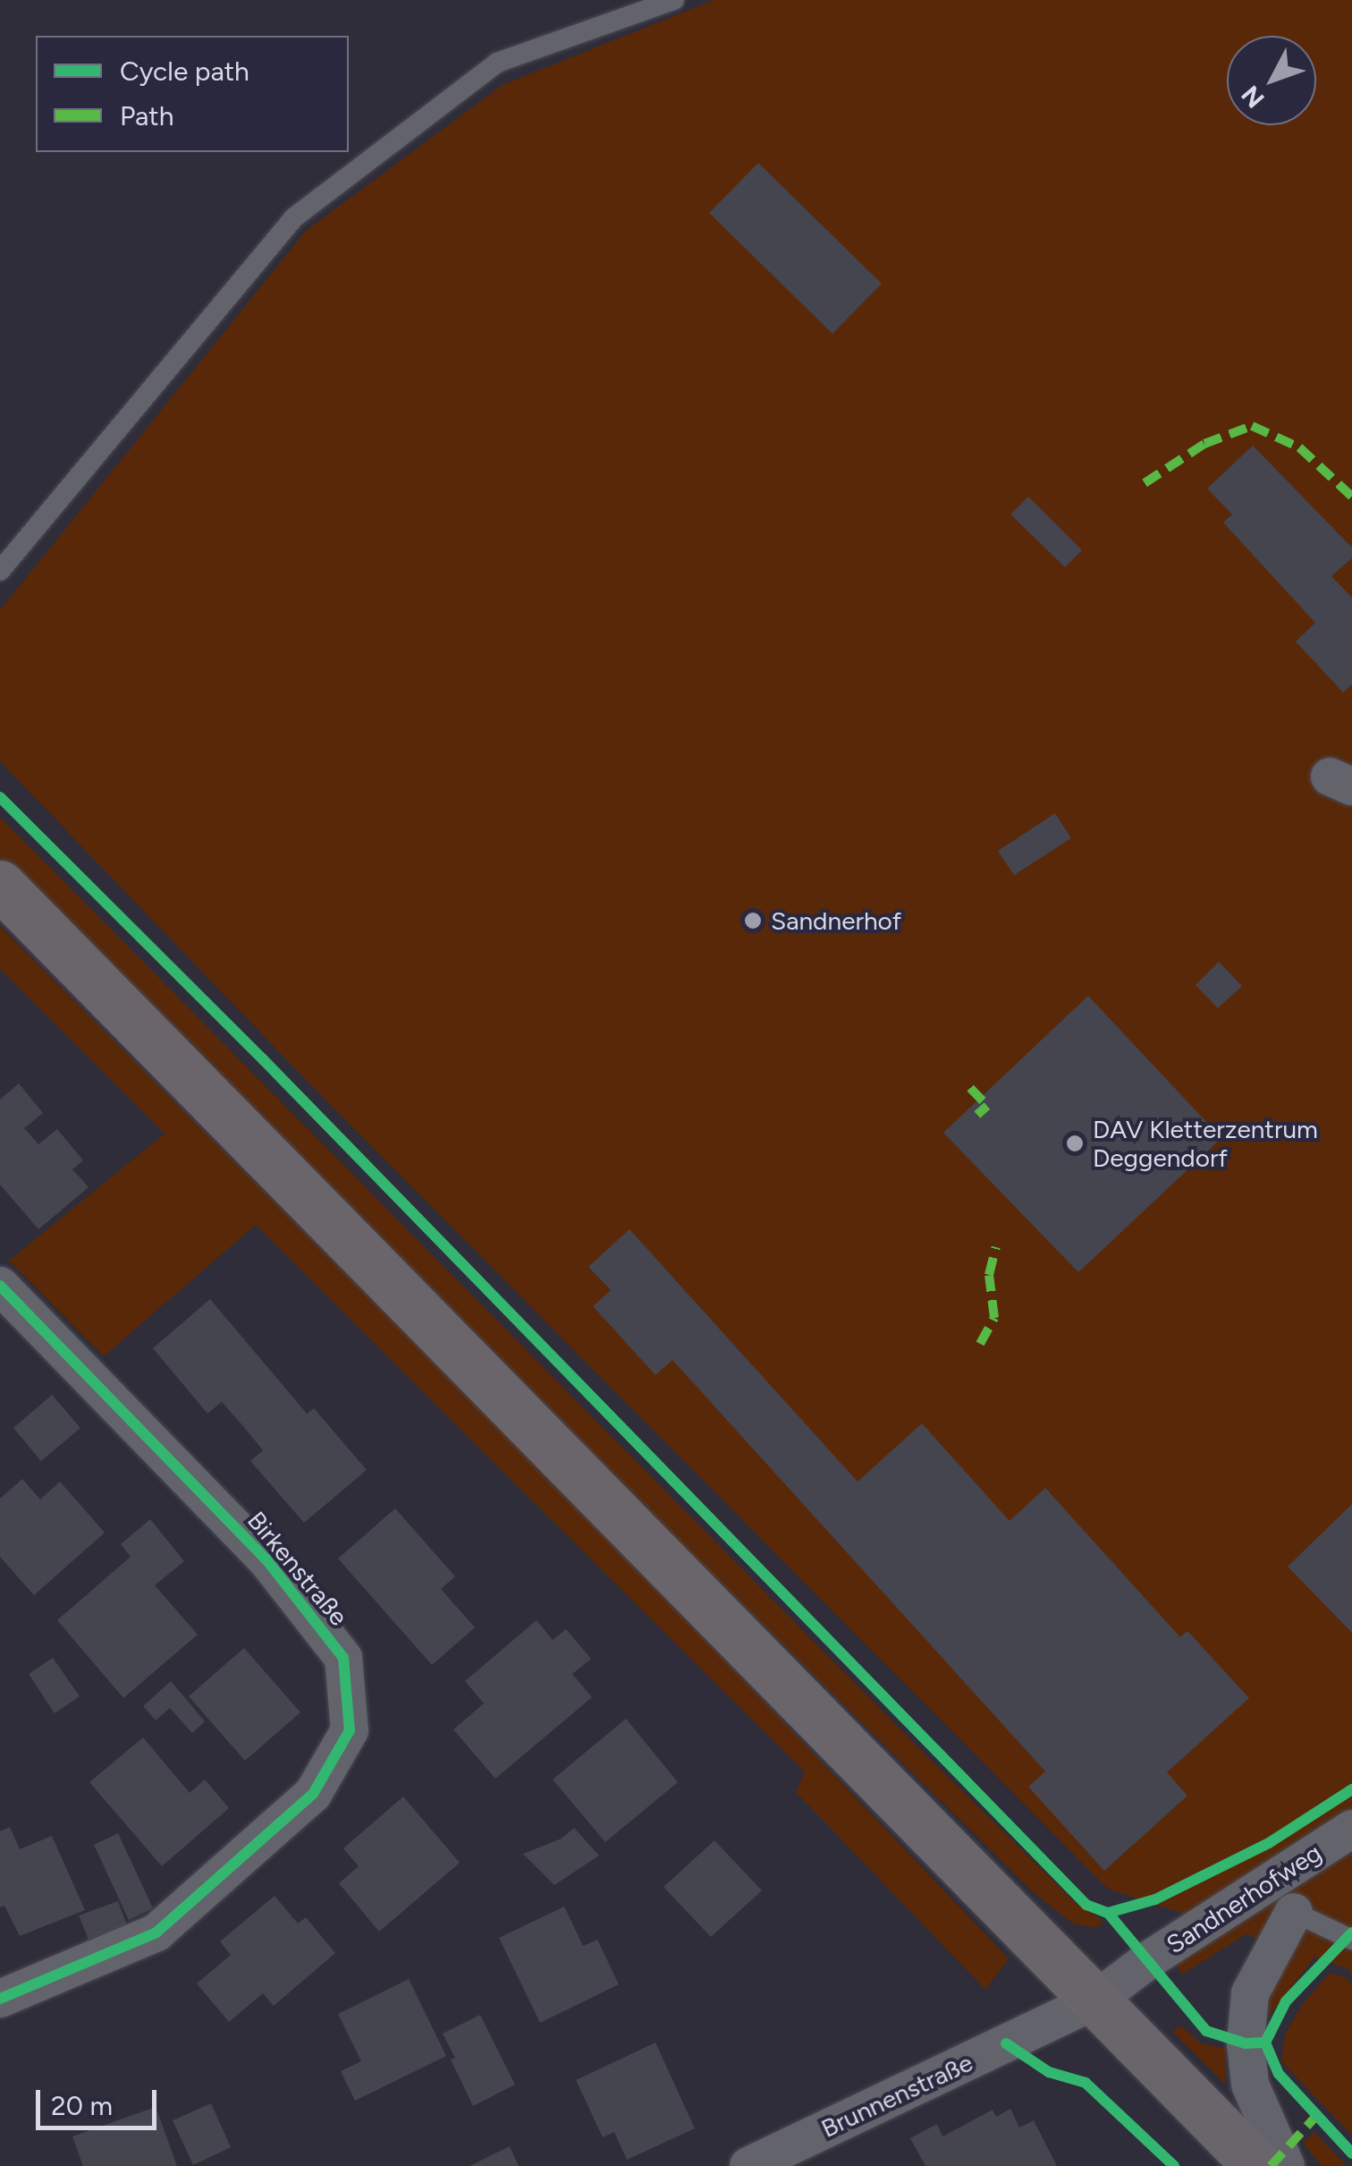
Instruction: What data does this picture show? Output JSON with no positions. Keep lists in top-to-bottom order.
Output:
{
  "streets": {
    "street": ["Birkenstraße", "Sandnerhofweg", "Brunnenstraße"]
  },
  "crossings": [
    ["Sandnerhofweg", "Brunnenstraße"]
  ],
  "places": ["Sandnerhof", "DAV Kletterzentrum Deggendorf"],
  "legend": ["Cycle path", "Path"],
  "scale_bar": "20 m",
  "north": "bottom left"
}
